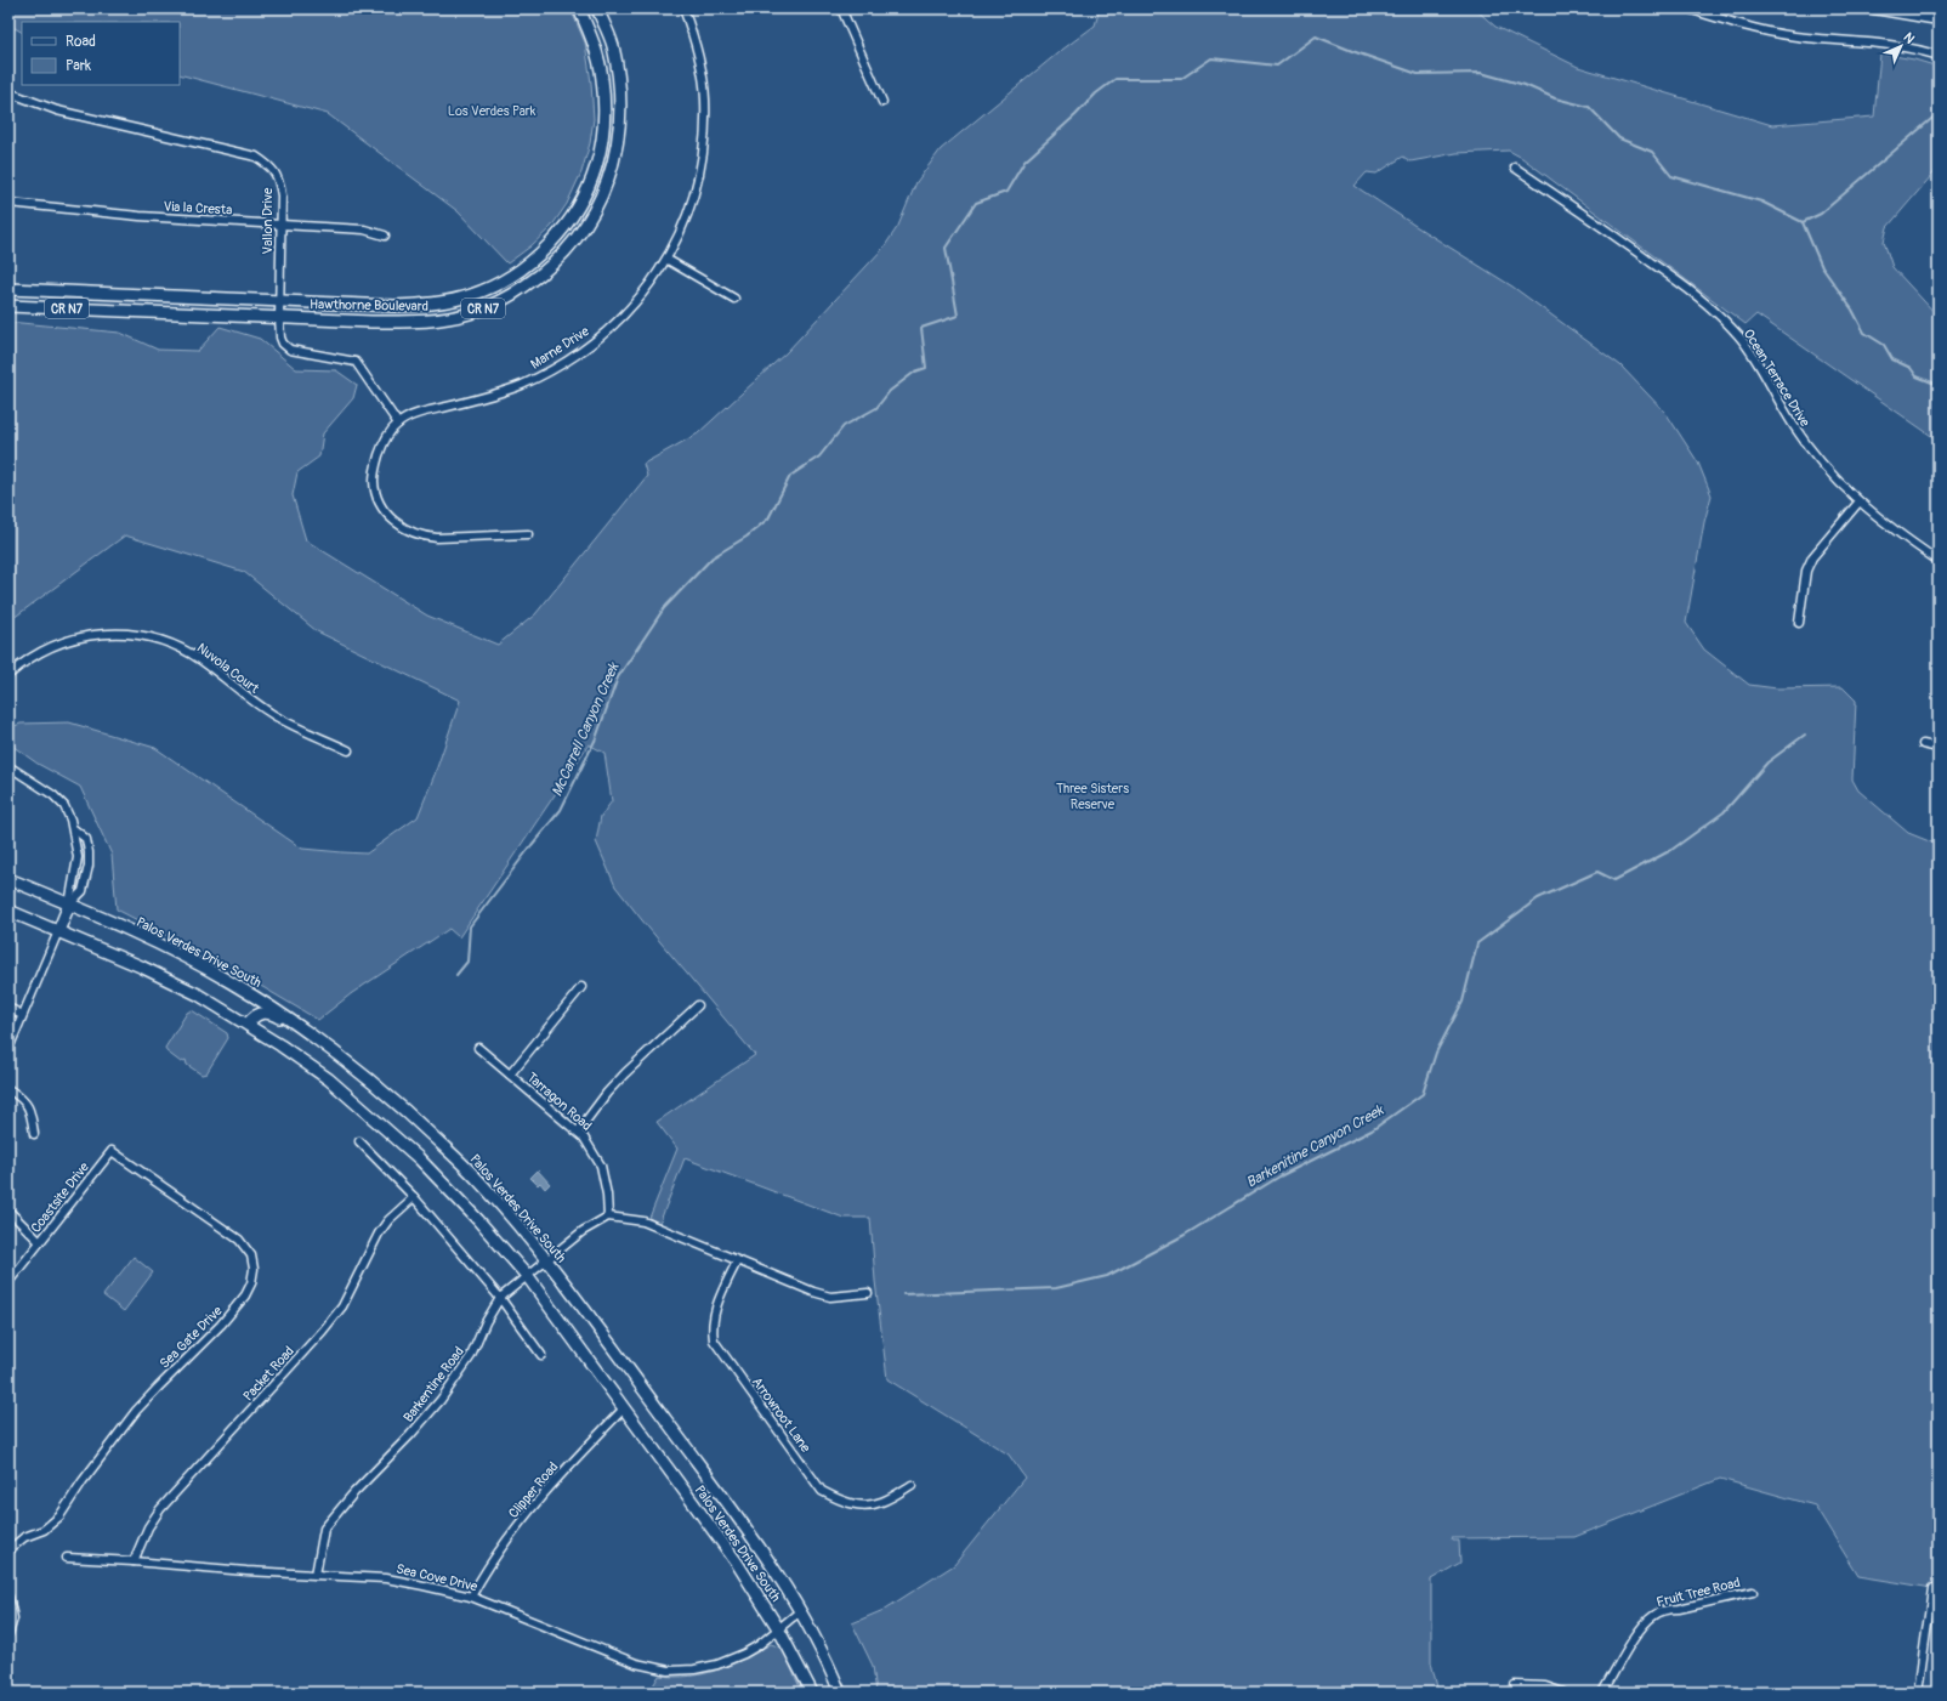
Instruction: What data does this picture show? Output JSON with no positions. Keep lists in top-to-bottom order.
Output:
{
  "streets": {
    "main road": ["Hawthorne Boulevard", "CR N7", "Palos Verdes Drive South"],
    "street": [
      "Via la Cresta",
      "Vallon Drive",
      "Marne Drive",
      "Ocean Terrace Drive",
      "Nuvola Court",
      "Tarragon Road",
      "Coastsite Drive",
      "Sea Gate Drive",
      "Packet Road",
      "Barkentine Road",
      "Arrowroot Lane",
      "Clipper Road",
      "Sea Cove Drive",
      "Fruit Tree Road"
    ]
  },
  "crossings": [
    ["Via la Cresta", "Vallon Drive"],
    ["Vallon Drive", "Hawthorne Boulevard"],
    ["Vallon Drive", "Marne Drive"],
    ["Palos Verdes Drive South", "Barkentine Road"],
    ["Palos Verdes Drive South", "Clipper Road"],
    ["Palos Verdes Drive South", "Sea Cove Drive"],
    ["Tarragon Road", "Barkentine Road"],
    ["Coastsite Drive", "Sea Gate Drive"],
    ["Packet Road", "Sea Cove Drive"],
    ["Barkentine Road", "Sea Cove Drive"],
    ["Clipper Road", "Sea Cove Drive"]
  ],
  "water": ["McCarrell Canyon Creek", "Barkenitine Canyon Creek"],
  "parks": ["Los Verdes Park", "Three Sisters Reserve"],
  "legend": ["Road", "Park"],
  "north": "top right"
}
